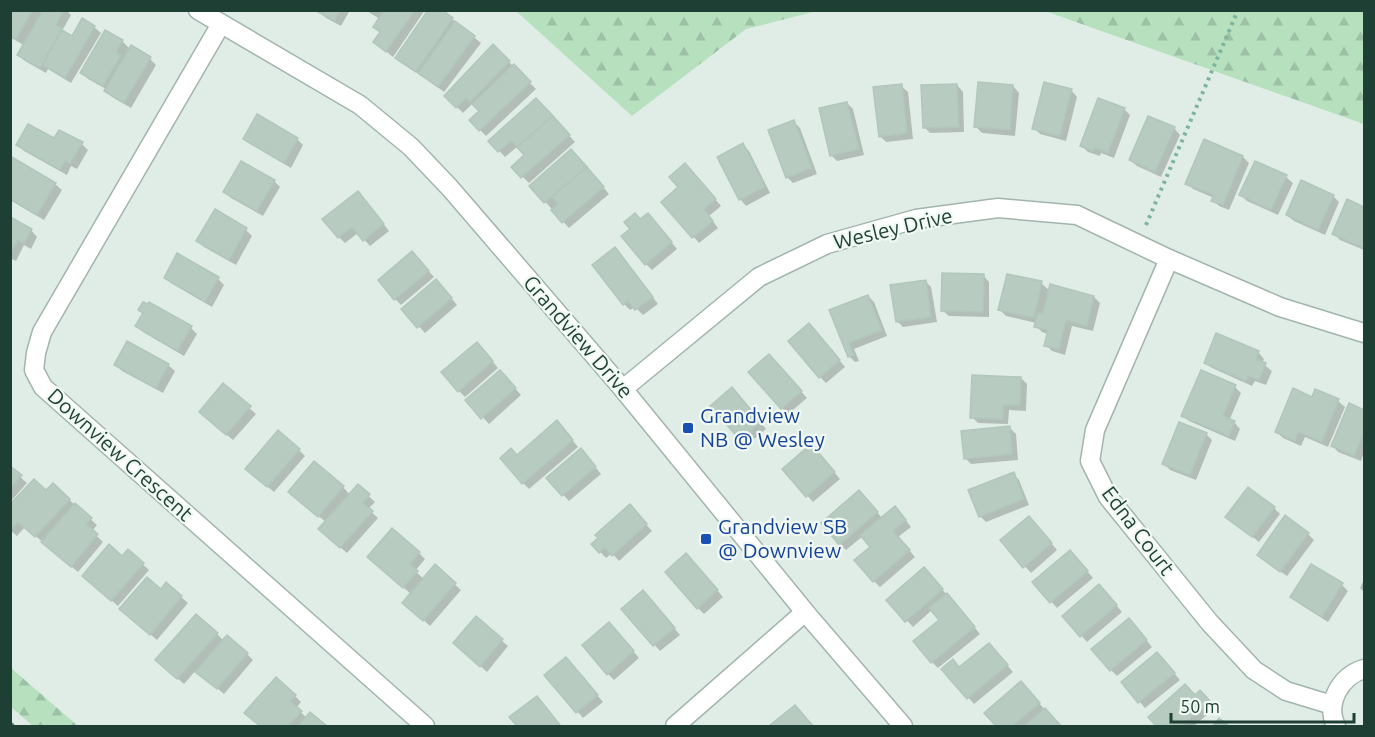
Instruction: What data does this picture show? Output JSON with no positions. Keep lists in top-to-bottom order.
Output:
{
  "streets": {
    "street": [
      "Wesley Drive",
      "Grandview Drive",
      "Downview Crescent",
      "Edna Court"
    ]
  },
  "crossings": [
    ["Wesley Drive", "Grandview Drive"],
    ["Wesley Drive", "Edna Court"],
    ["Grandview Drive", "Downview Crescent"]
  ],
  "places": {
    "transit": ["Grandview NB @ Wesley", "Grandview SB @ Downview"]
  },
  "scale_bar": "50 m"
}
